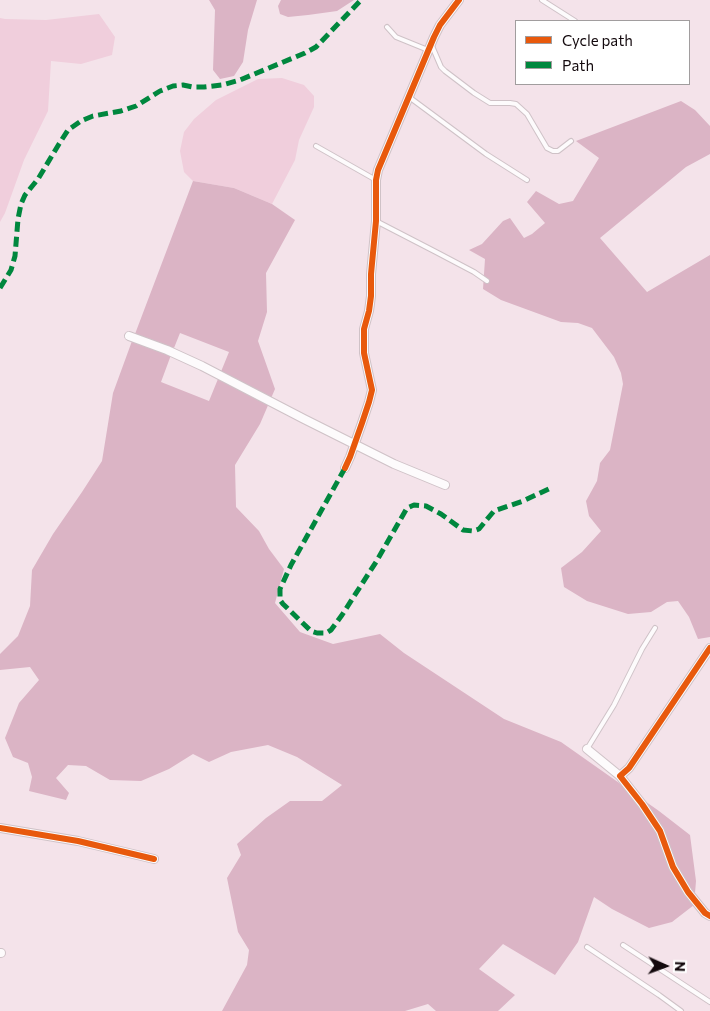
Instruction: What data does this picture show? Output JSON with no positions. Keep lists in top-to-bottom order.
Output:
{
  "legend": ["Cycle path", "Path"],
  "north": "right"
}
